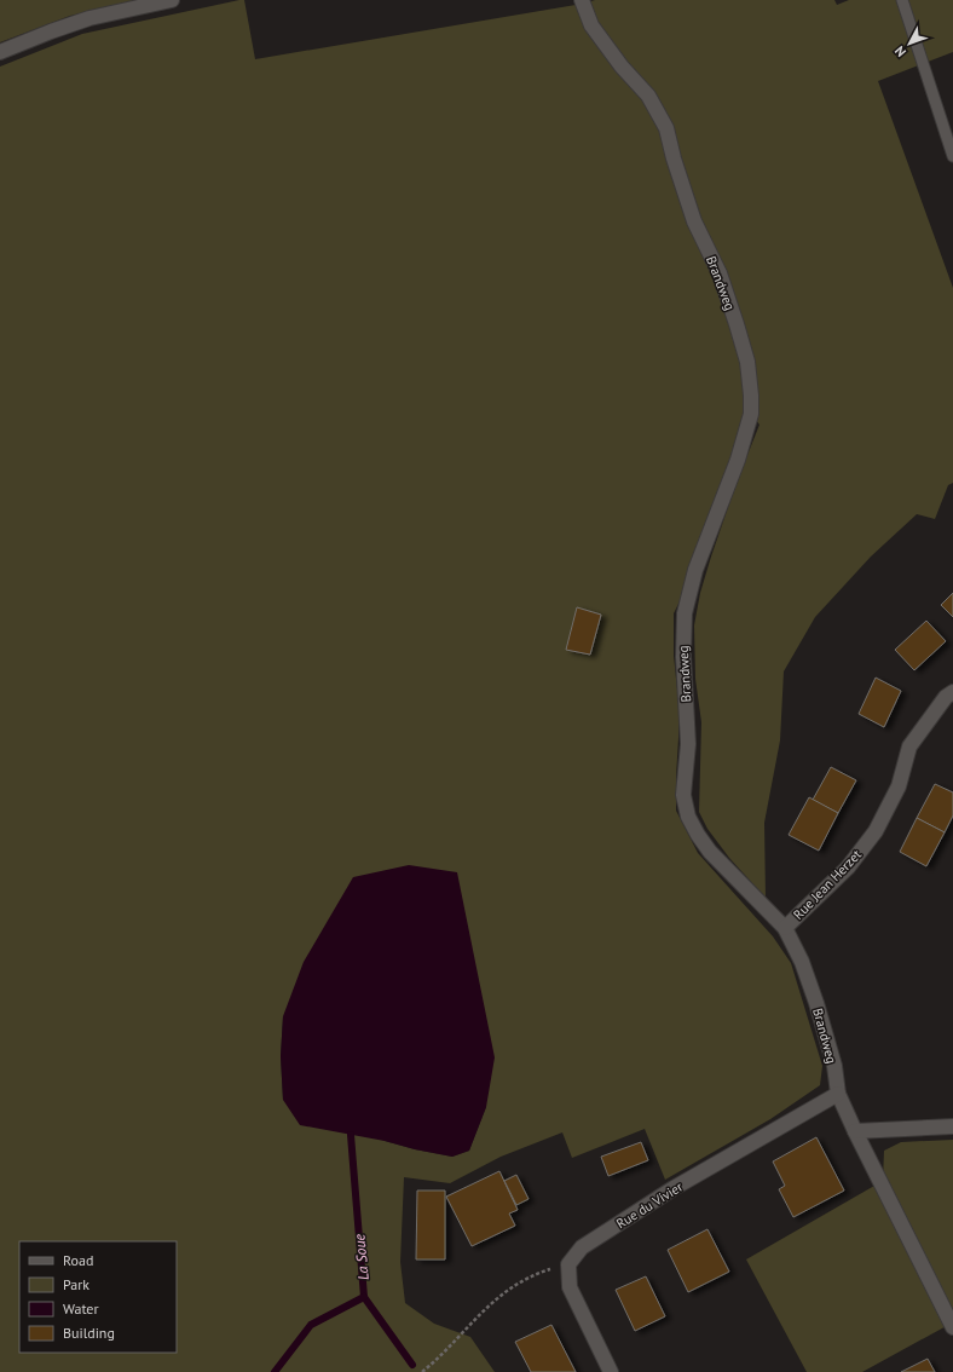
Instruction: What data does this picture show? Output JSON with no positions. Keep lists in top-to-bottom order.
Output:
{
  "streets": {
    "street": ["Brandweg", "Rue Jean Herzet", "Rue du Vivier"]
  },
  "crossings": [
    ["Brandweg", "Rue Jean Herzet"],
    ["Brandweg", "Rue du Vivier"]
  ],
  "water": ["La Soue"],
  "legend": [
    "Road",
    "Park",
    "Water",
    "Building"
  ],
  "north": "bottom left"
}
